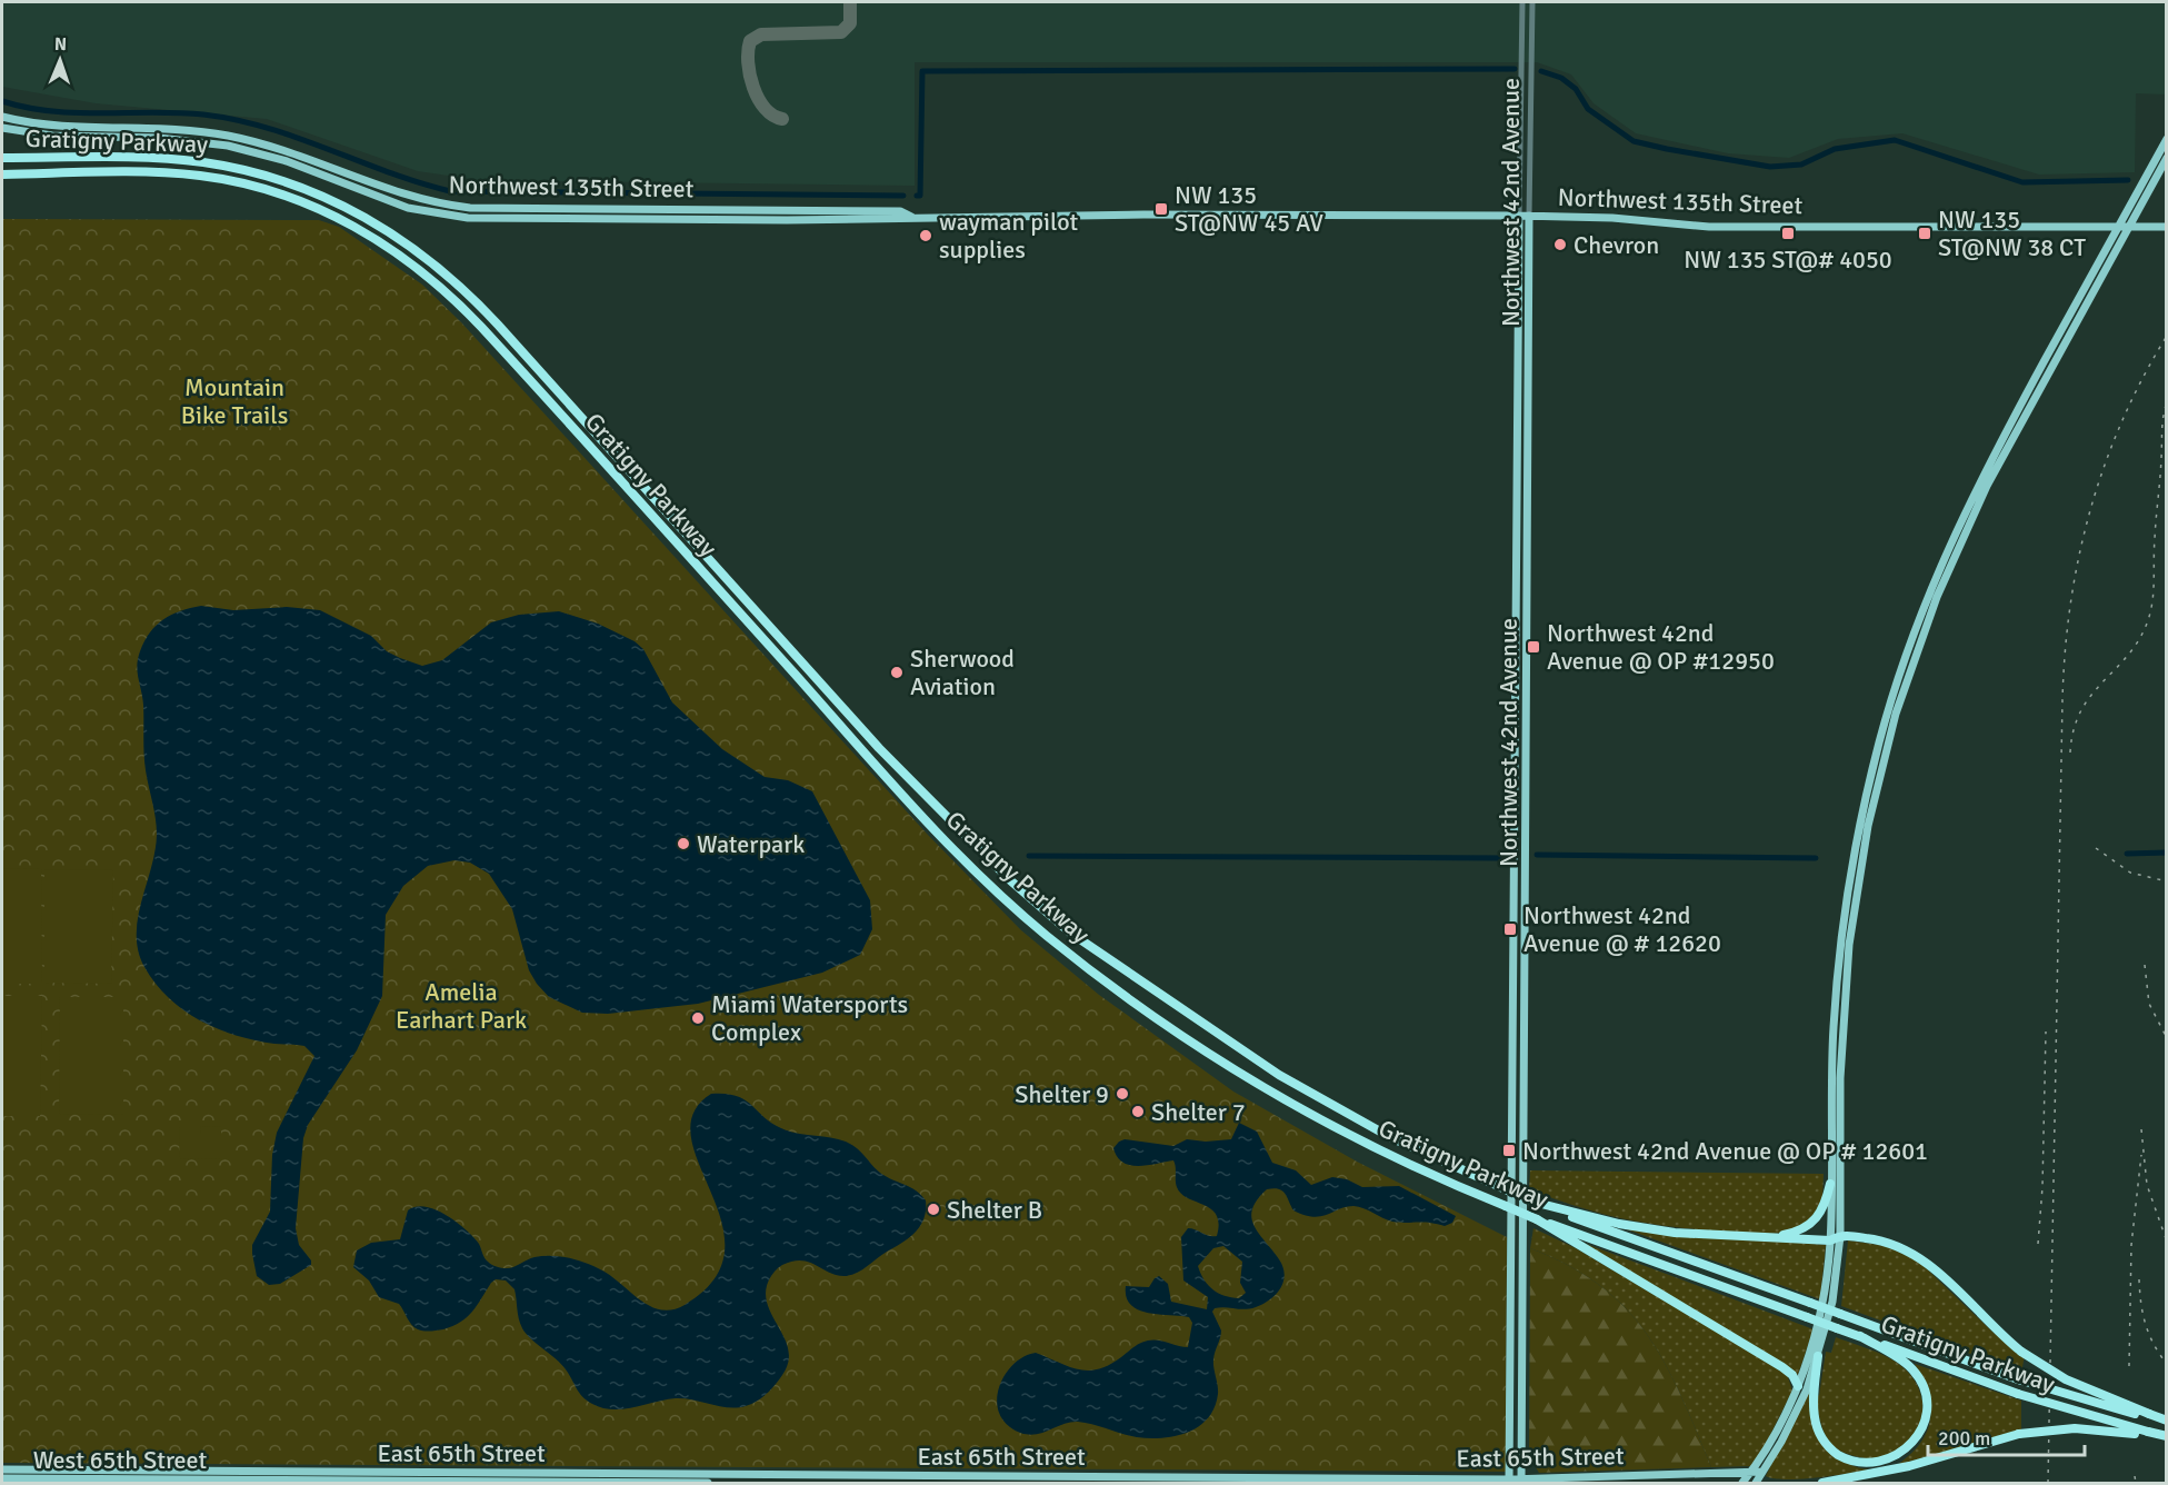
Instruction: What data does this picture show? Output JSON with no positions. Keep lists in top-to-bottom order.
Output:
{
  "streets": {
    "highway": ["Gratigny Parkway"],
    "main road": [
      "Northwest 135th Street",
      "Northwest 42nd Avenue",
      "East 65th Street",
      "West 65th Street"
    ]
  },
  "crossings": [
    ["Northwest 135th Street", "Northwest 42nd Avenue"],
    ["Northwest 42nd Avenue", "East 65th Street"],
    ["East 65th Street", "West 65th Street"]
  ],
  "parks": ["Mountain Bike Trails", "Amelia Earhart Park"],
  "places": {
    "transit": [
      "NW 135 ST@NW 45 AV",
      "NW 135 ST@# 4050",
      "NW 135 ST@NW 38 CT",
      "Northwest 42nd Avenue @ OP #12950",
      "Northwest 42nd Avenue @ # 12620",
      "Northwest 42nd Avenue @ OP # 12601"
    ],
    "other": [
      "wayman pilot supplies",
      "Chevron",
      "Sherwood Aviation",
      "Waterpark",
      "Miami Watersports Complex",
      "Shelter 9",
      "Shelter 7",
      "Shelter B"
    ]
  },
  "scale_bar": "200 m",
  "north": "top"
}
